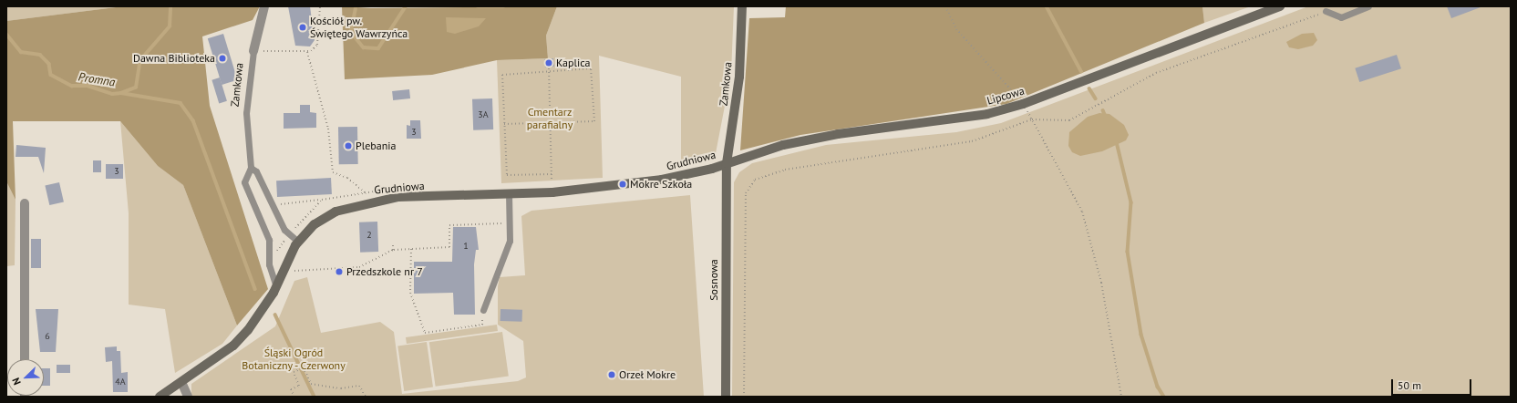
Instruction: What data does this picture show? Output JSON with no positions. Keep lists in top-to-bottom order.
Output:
{
  "streets": {
    "street": [
      "Zamkowa",
      "Lipcowa",
      "Grudniowa",
      "Sosnowa"
    ]
  },
  "crossings": [
    ["Zamkowa", "Lipcowa"],
    ["Zamkowa", "Grudniowa"],
    ["Zamkowa", "Sosnowa"],
    ["Lipcowa", "Grudniowa"],
    ["Lipcowa", "Sosnowa"],
    ["Grudniowa", "Sosnowa"]
  ],
  "water": ["Promna"],
  "parks": ["Cmentarz parafialny", "Śląski Ogród Botaniczny - Czerwony"],
  "places": [
    "Kościół pw. Świętego Wawrzyńca",
    "Dawna Biblioteka",
    "Kaplica",
    "Plebania",
    "Mokre Szkoła",
    "Przedszkole nr 7",
    "Orzeł Mokre"
  ],
  "house_numbers": [
    "3A",
    "3",
    "3",
    "2",
    "1",
    "6",
    "4A"
  ],
  "scale_bar": "50 m",
  "north": "bottom left"
}
